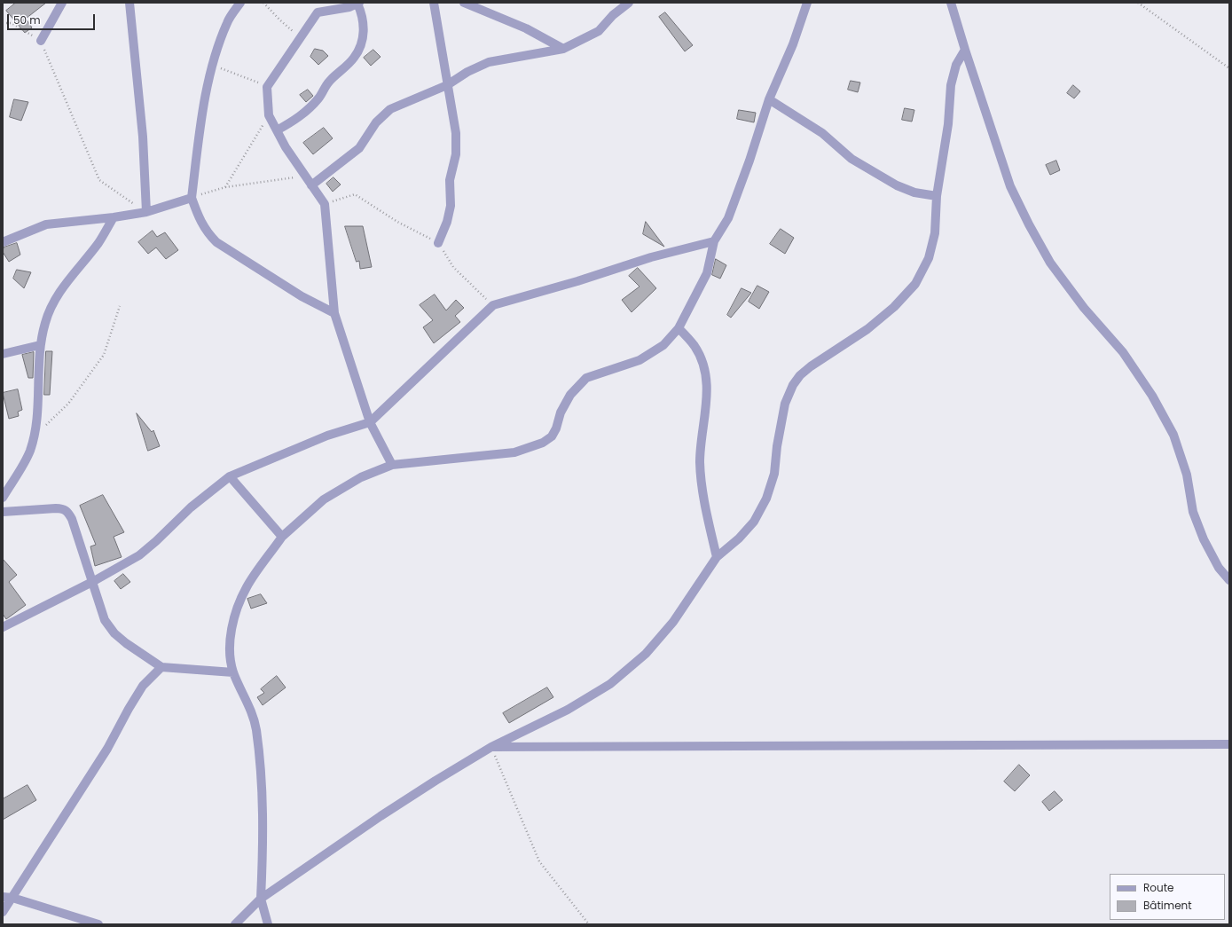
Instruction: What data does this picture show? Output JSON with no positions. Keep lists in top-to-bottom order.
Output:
{
  "legend": ["Route", "Bâtiment"],
  "scale_bar": "50 m"
}
